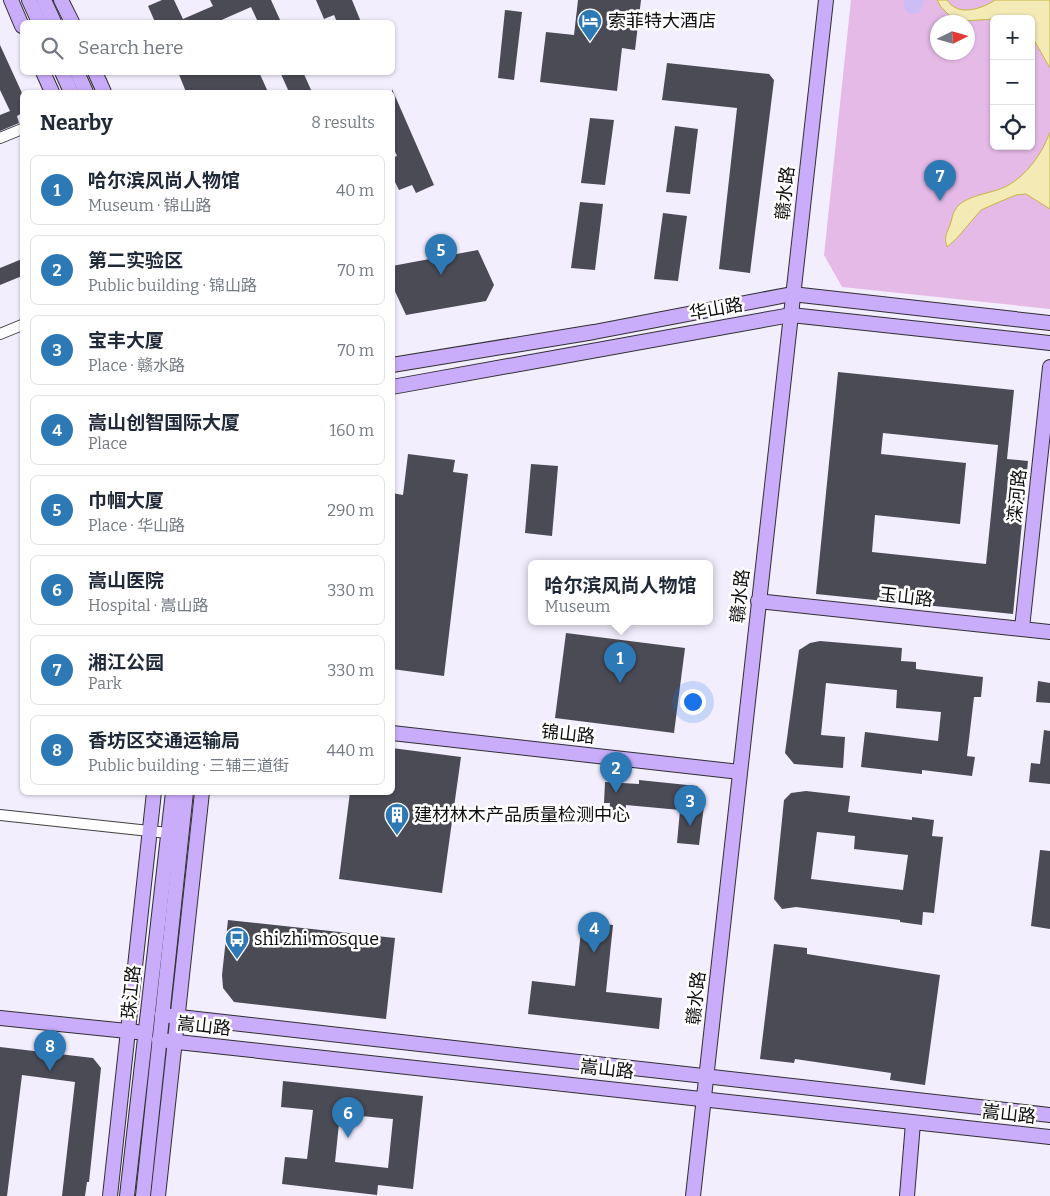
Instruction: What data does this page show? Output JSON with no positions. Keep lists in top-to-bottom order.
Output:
{
  "streets": {
    "main road": [
      "赣水路",
      "华山路",
      "滦河路",
      "玉山路",
      "锦山路",
      "珠江路",
      "嵩山路"
    ]
  },
  "crossings": [
    ["赣水路", "华山路"],
    ["赣水路", "玉山路"],
    ["赣水路", "锦山路"],
    ["赣水路", "嵩山路"],
    ["滦河路", "玉山路"],
    ["珠江路", "嵩山路"]
  ],
  "places": {
    "hotel": ["索菲特大酒店"],
    "building": ["建材林木产品质量检测中心"],
    "bus stop": ["shi zhi mosque"]
  },
  "north": "right",
  "page": {
    "map_buttons": ["+", "−"],
    "search": "Search here",
    "heading": ["Nearby", "8 results"],
    "list": [
      {
        "mark": "1",
        "name": "哈尔滨风尚人物馆",
        "note": "Museum · 锦山路",
        "value": "40 m"
      },
      {
        "mark": "2",
        "name": "第二实验区",
        "note": "Public building · 锦山路",
        "value": "70 m"
      },
      {
        "mark": "3",
        "name": "宝丰大厦",
        "note": "Place · 赣水路",
        "value": "70 m"
      },
      {
        "mark": "4",
        "name": "嵩山创智国际大厦",
        "note": "Place",
        "value": "160 m"
      },
      {
        "mark": "5",
        "name": "巾帼大厦",
        "note": "Place · 华山路",
        "value": "290 m"
      },
      {
        "mark": "6",
        "name": "嵩山医院",
        "note": "Hospital · 嵩山路",
        "value": "330 m"
      },
      {
        "mark": "7",
        "name": "湘江公园",
        "note": "Park",
        "value": "330 m"
      },
      {
        "mark": "8",
        "name": "香坊区交通运输局",
        "note": "Public building · 三辅三道街",
        "value": "440 m"
      }
    ],
    "pins": [
      "7",
      "5",
      "1",
      "2",
      "3",
      "4",
      "8",
      "6"
    ],
    "popup": ["哈尔滨风尚人物馆", "Museum"]
  }
}
